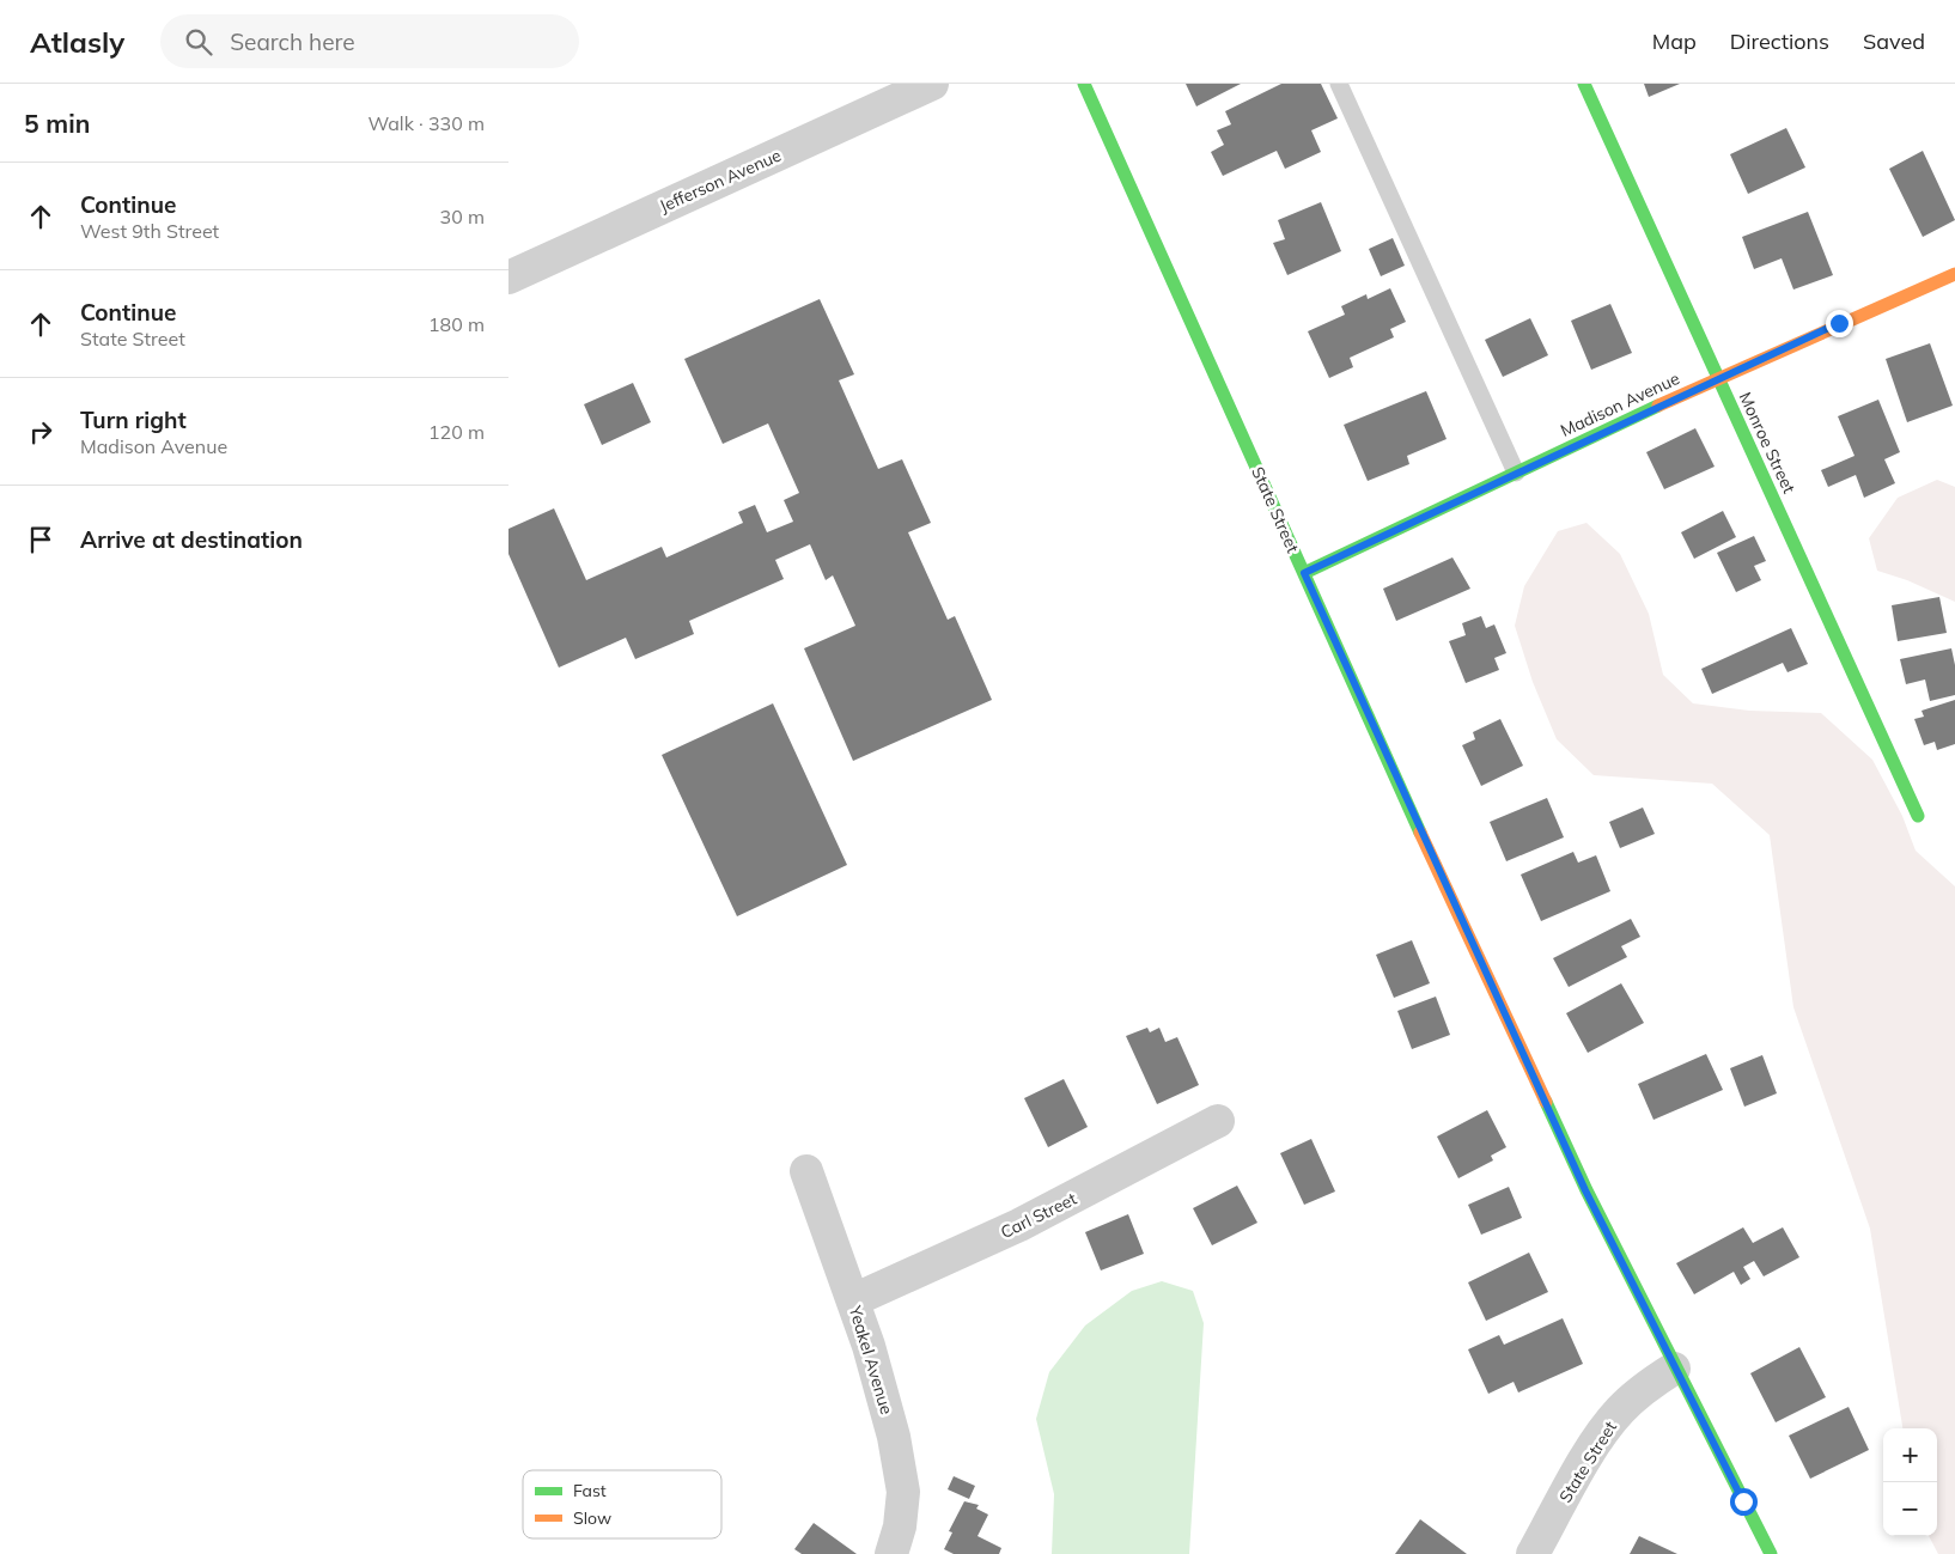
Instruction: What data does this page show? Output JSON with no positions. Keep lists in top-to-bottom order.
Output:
{
  "streets": {
    "street": [
      "Jefferson Avenue",
      "Madison Avenue",
      "Monroe Street",
      "State Street",
      "Carl Street",
      "Yeakel Avenue"
    ]
  },
  "crossings": [
    ["Madison Avenue", "Monroe Street"],
    ["Madison Avenue", "State Street"],
    ["Carl Street", "Yeakel Avenue"]
  ],
  "legend": ["Fast", "Slow"],
  "page": {
    "header": "Atlasly",
    "search": "Search here",
    "nav": ["Map", "Directions", "Saved"],
    "heading": ["5 min", "Walk · 330 m"],
    "list": [
      ["Continue", "West 9th Street", "30 m"],
      ["Continue", "State Street", "180 m"],
      ["Turn right", "Madison Avenue", "120 m"],
      "Arrive at destination"
    ],
    "map_buttons": ["+", "−"]
  }
}
